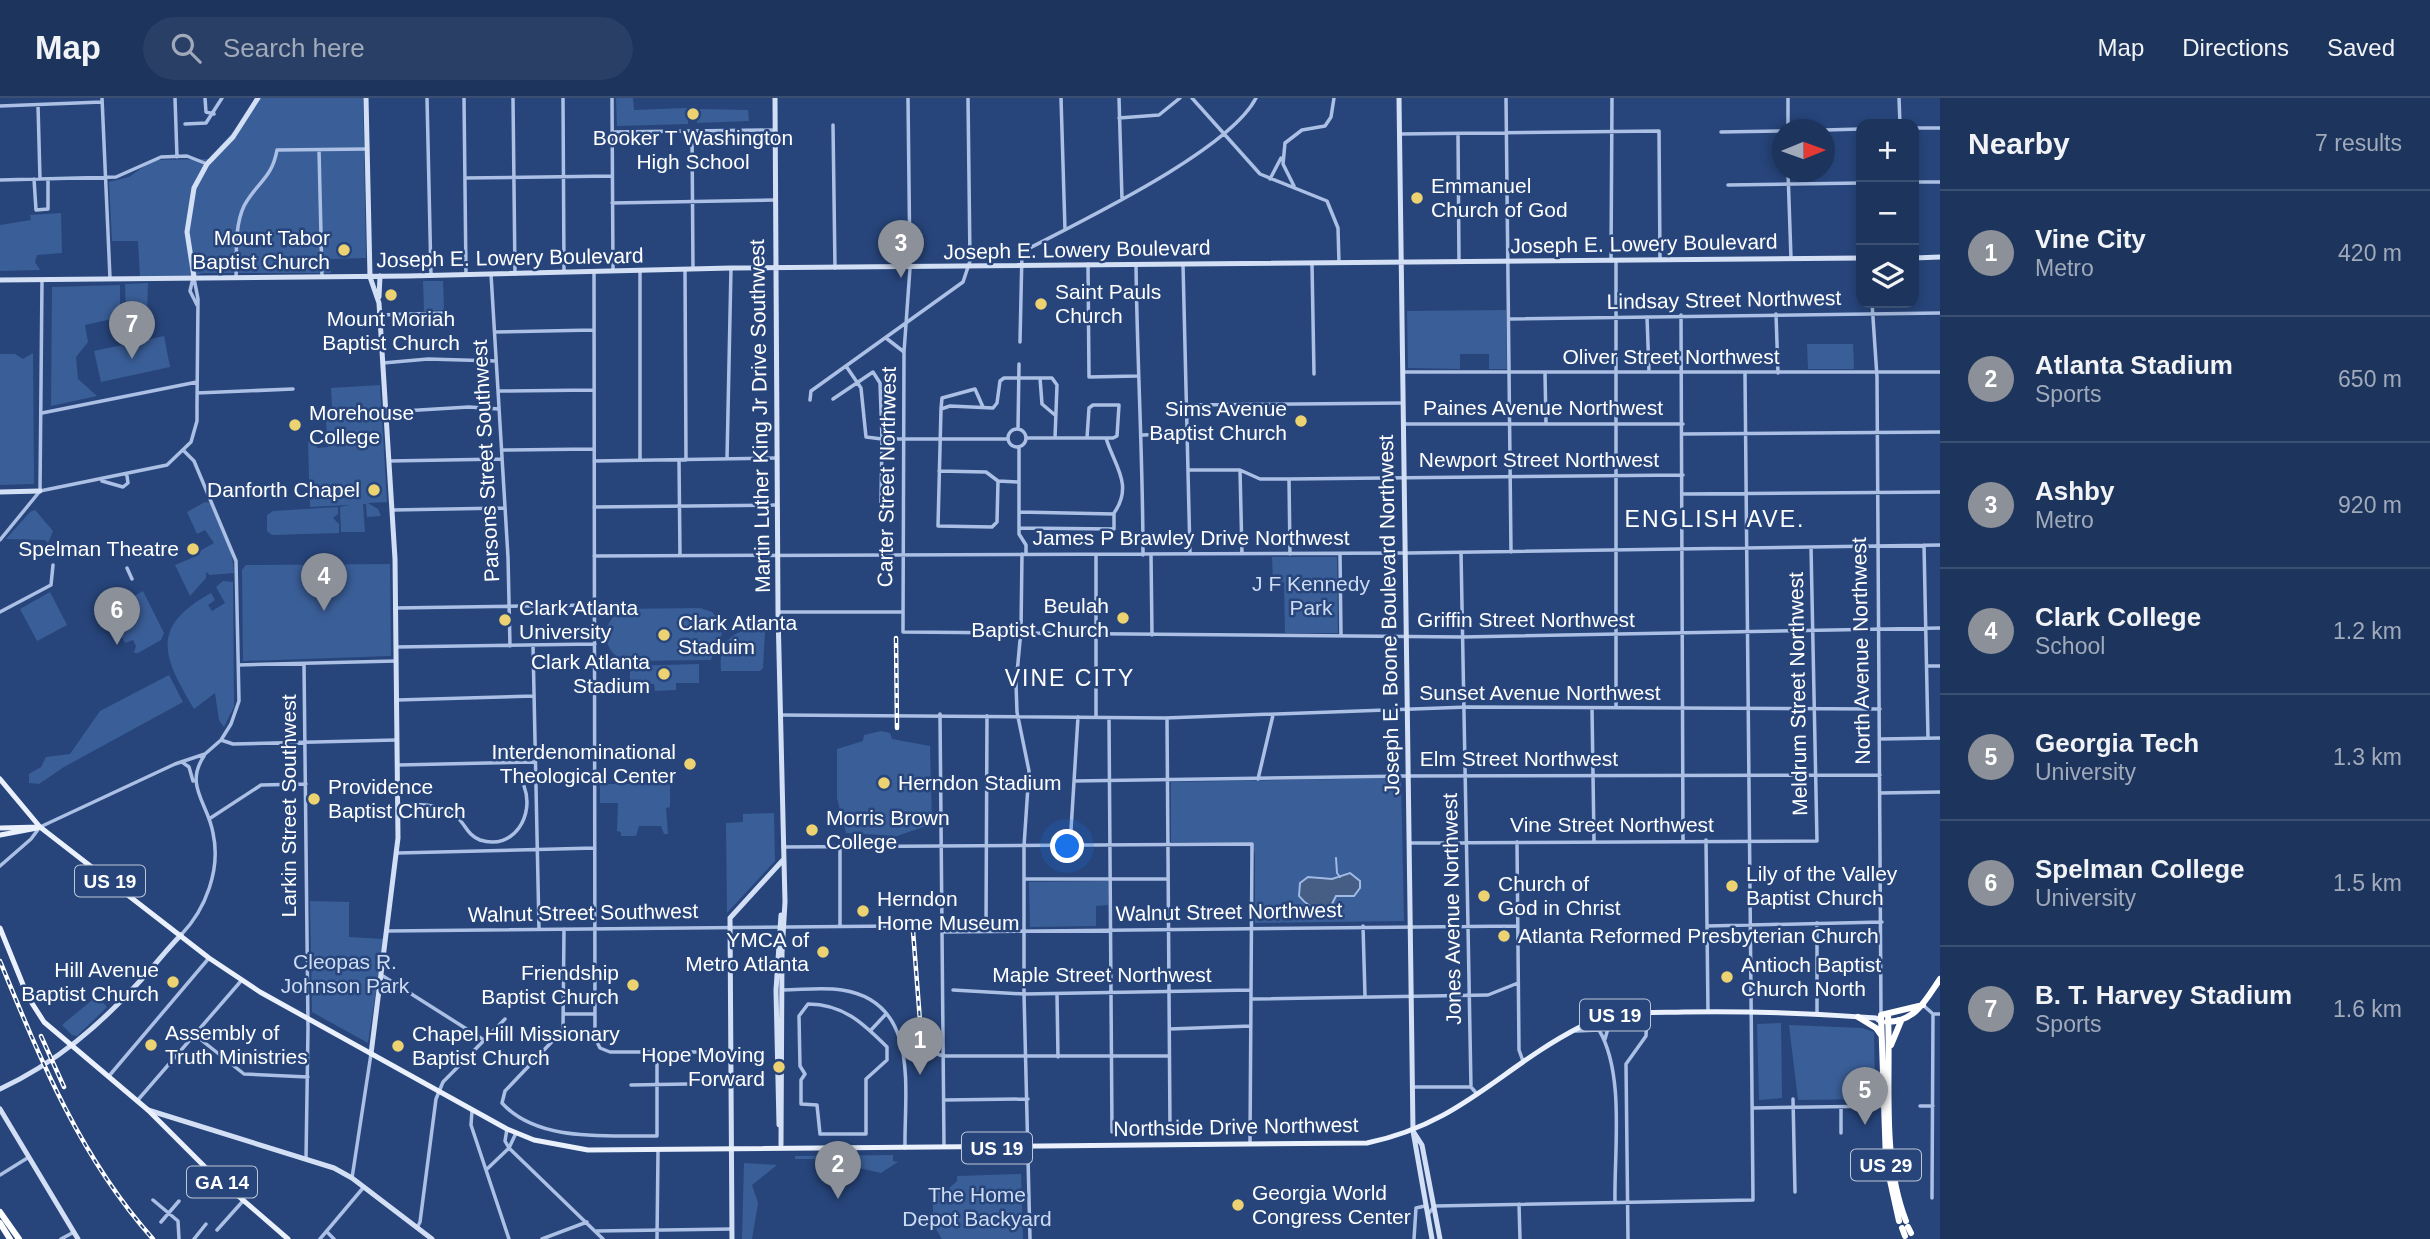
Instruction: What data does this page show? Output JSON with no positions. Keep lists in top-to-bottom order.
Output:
{
  "streets": {
    "highway": [
      "North Avenue Northwest",
      "US 19",
      "Northside Drive Northwest",
      "US 29"
    ],
    "main road": [
      "Joseph E. Lowery Boulevard",
      "Martin Luther King Jr Drive Southwest",
      "Joseph E. Boone Boulevard Northwest",
      "GA 14"
    ],
    "street": [
      "Lindsay Street Northwest",
      "Oliver Street Northwest",
      "Paines Avenue Northwest",
      "Newport Street Northwest",
      "Parsons Street Southwest",
      "Carter Street Northwest",
      "James P Brawley Drive Northwest",
      "Griffin Street Northwest",
      "Sunset Avenue Northwest",
      "Meldrum Street Northwest",
      "Elm Street Northwest",
      "Larkin Street Southwest",
      "Vine Street Northwest",
      "Jones Avenue Northwest",
      "Walnut Street Northwest",
      "Walnut Street Southwest",
      "Maple Street Northwest"
    ]
  },
  "crossings": [
    ["Joseph E. Lowery Boulevard", "Martin Luther King Jr Drive Southwest"],
    ["Joseph E. Lowery Boulevard", "Parsons Street Southwest"],
    ["Joseph E. Lowery Boulevard", "Carter Street Northwest"],
    ["Joseph E. Lowery Boulevard", "Joseph E. Boone Boulevard Northwest"],
    ["Lindsay Street Northwest", "North Avenue Northwest"],
    ["Oliver Street Northwest", "Joseph E. Boone Boulevard Northwest"],
    ["Oliver Street Northwest", "North Avenue Northwest"],
    ["Paines Avenue Northwest", "Joseph E. Boone Boulevard Northwest"],
    ["Paines Avenue Northwest", "North Avenue Northwest"],
    ["Martin Luther King Jr Drive Southwest", "James P Brawley Drive Northwest"],
    ["Martin Luther King Jr Drive Southwest", "Sunset Avenue Northwest"],
    ["Martin Luther King Jr Drive Southwest", "Walnut Street Southwest"],
    ["Martin Luther King Jr Drive Southwest", "Northside Drive Northwest"],
    ["Newport Street Northwest", "Joseph E. Boone Boulevard Northwest"],
    ["Carter Street Northwest", "James P Brawley Drive Northwest"],
    ["Carter Street Northwest", "Griffin Street Northwest"],
    ["James P Brawley Drive Northwest", "Joseph E. Boone Boulevard Northwest"],
    ["James P Brawley Drive Northwest", "North Avenue Northwest"],
    ["James P Brawley Drive Northwest", "Meldrum Street Northwest"],
    ["James P Brawley Drive Northwest", "Jones Avenue Northwest"],
    ["Joseph E. Boone Boulevard Northwest", "Griffin Street Northwest"],
    ["Joseph E. Boone Boulevard Northwest", "Sunset Avenue Northwest"],
    ["Joseph E. Boone Boulevard Northwest", "Elm Street Northwest"],
    ["Joseph E. Boone Boulevard Northwest", "Vine Street Northwest"],
    ["Joseph E. Boone Boulevard Northwest", "Walnut Street Northwest"],
    ["Joseph E. Boone Boulevard Northwest", "Northside Drive Northwest"],
    ["Griffin Street Northwest", "North Avenue Northwest"],
    ["Griffin Street Northwest", "Meldrum Street Northwest"],
    ["Griffin Street Northwest", "Jones Avenue Northwest"],
    ["North Avenue Northwest", "Sunset Avenue Northwest"],
    ["North Avenue Northwest", "Elm Street Northwest"],
    ["North Avenue Northwest", "Northside Drive Northwest"],
    ["Sunset Avenue Northwest", "Meldrum Street Northwest"],
    ["Sunset Avenue Northwest", "Jones Avenue Northwest"],
    ["Meldrum Street Northwest", "Elm Street Northwest"],
    ["Meldrum Street Northwest", "Vine Street Northwest"],
    ["Elm Street Northwest", "Jones Avenue Northwest"],
    ["Larkin Street Southwest", "US 19"],
    ["Vine Street Northwest", "Jones Avenue Northwest"],
    ["US 19", "Northside Drive Northwest"],
    ["Jones Avenue Northwest", "Walnut Street Northwest"]
  ],
  "districts": ["ENGLISH AVE.", "VINE CITY"],
  "parks": ["J F Kennedy Park", "Cleopas R. Johnson Park", "The Home Depot Backyard"],
  "places": [
    "Booker T Washington High School",
    "Emmanuel Church of God",
    "Mount Tabor Baptist Church",
    "Mount Moriah Baptist Church",
    "Saint Pauls Church",
    "Sims Avenue Baptist Church",
    "Morehouse College",
    "Danforth Chapel",
    "Spelman Theatre",
    "Beulah Baptist Church",
    "Clark Atlanta University",
    "Clark Atlanta Staduim",
    "Clark Atlanta Stadium",
    "Interdenominational Theological Center",
    "Herndon Stadium",
    "Providence Baptist Church",
    "Morris Brown College",
    "Lily of the Valley Baptist Church",
    "Church of God in Christ",
    "Herndon Home Museum",
    "Atlanta Reformed Presbyterian Church",
    "YMCA of Metro Atlanta",
    "Antioch Baptist Church North",
    "Hill Avenue Baptist Church",
    "Friendship Baptist Church",
    "Assembly of Truth Ministries",
    "Chapel Hill Missionary Baptist Church",
    "Hope Moving Forward",
    "Georgia World Congress Center"
  ],
  "north": "right",
  "page": {
    "header": "Map",
    "search": "Search here",
    "nav": ["Map", "Directions", "Saved"],
    "heading": ["Nearby", "7 results"],
    "map_buttons": ["+", "−"],
    "list": [
      {
        "mark": "1",
        "name": "Vine City",
        "note": "Metro",
        "value": "420 m"
      },
      {
        "mark": "2",
        "name": "Atlanta Stadium",
        "note": "Sports",
        "value": "650 m"
      },
      {
        "mark": "3",
        "name": "Ashby",
        "note": "Metro",
        "value": "920 m"
      },
      {
        "mark": "4",
        "name": "Clark College",
        "note": "School",
        "value": "1.2 km"
      },
      {
        "mark": "5",
        "name": "Georgia Tech",
        "note": "University",
        "value": "1.3 km"
      },
      {
        "mark": "6",
        "name": "Spelman College",
        "note": "University",
        "value": "1.5 km"
      },
      {
        "mark": "7",
        "name": "B. T. Harvey Stadium",
        "note": "Sports",
        "value": "1.6 km"
      }
    ],
    "pins": [
      "3",
      "7",
      "4",
      "6",
      "1",
      "5",
      "2"
    ]
  }
}
